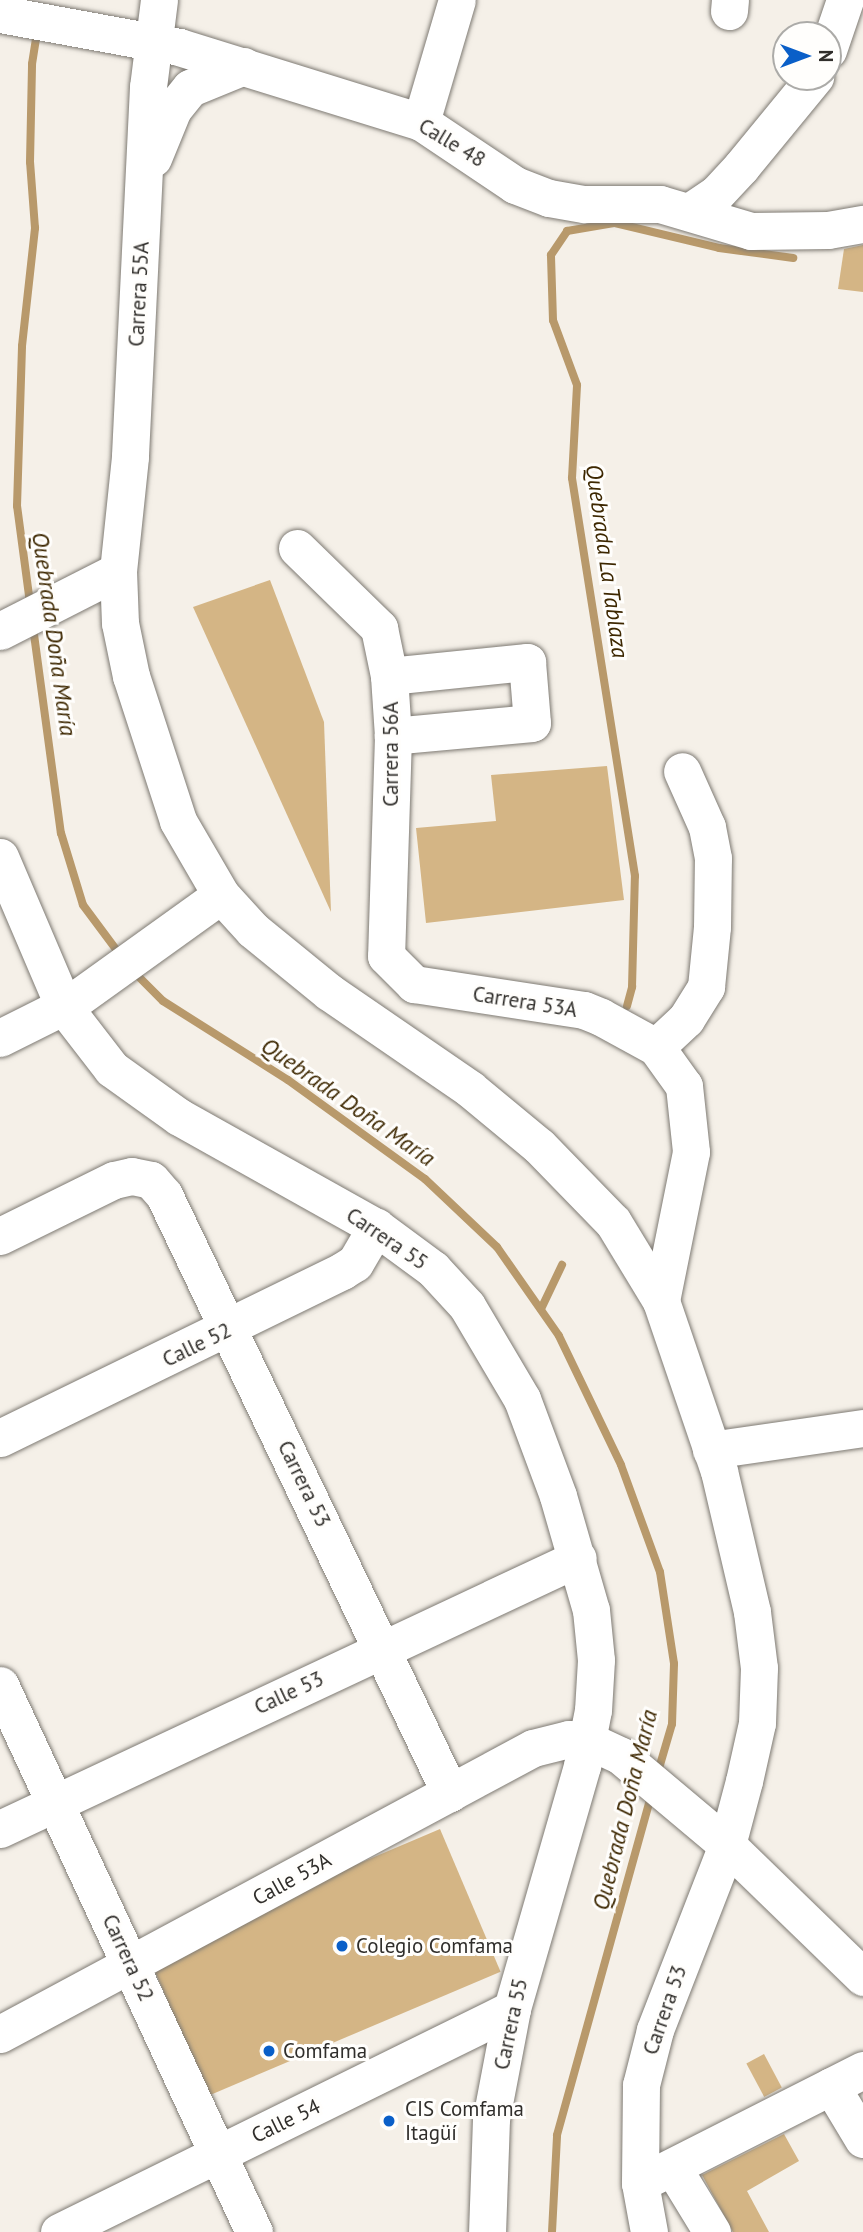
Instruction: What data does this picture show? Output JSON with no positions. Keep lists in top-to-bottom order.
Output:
{
  "streets": {
    "street": [
      "Calle 48",
      "Carrera 55A",
      "Carrera 56A",
      "Carrera 53A",
      "Carrera 55",
      "Calle 52",
      "Carrera 53",
      "Calle 53",
      "Calle 53A",
      "Carrera 52",
      "Calle 54"
    ]
  },
  "crossings": [
    ["Calle 48", "Carrera 55A"],
    ["Carrera 55A", "Carrera 53A"],
    ["Carrera 55A", "Carrera 53"],
    ["Carrera 56A", "Carrera 53A"],
    ["Carrera 53A", "Carrera 53"],
    ["Carrera 55", "Calle 52"],
    ["Carrera 55", "Calle 53"],
    ["Carrera 55", "Calle 53A"],
    ["Carrera 55", "Calle 54"],
    ["Calle 52", "Carrera 53"],
    ["Carrera 53", "Calle 53"],
    ["Carrera 53", "Calle 53A"],
    ["Calle 53", "Carrera 52"],
    ["Calle 53A", "Carrera 52"],
    ["Carrera 52", "Calle 54"]
  ],
  "water": ["Quebrada La Tablaza", "Quebrada Doña María"],
  "places": ["Colegio Comfama", "Comfama", "CIS Comfama Itagüí"],
  "north": "right"
}
